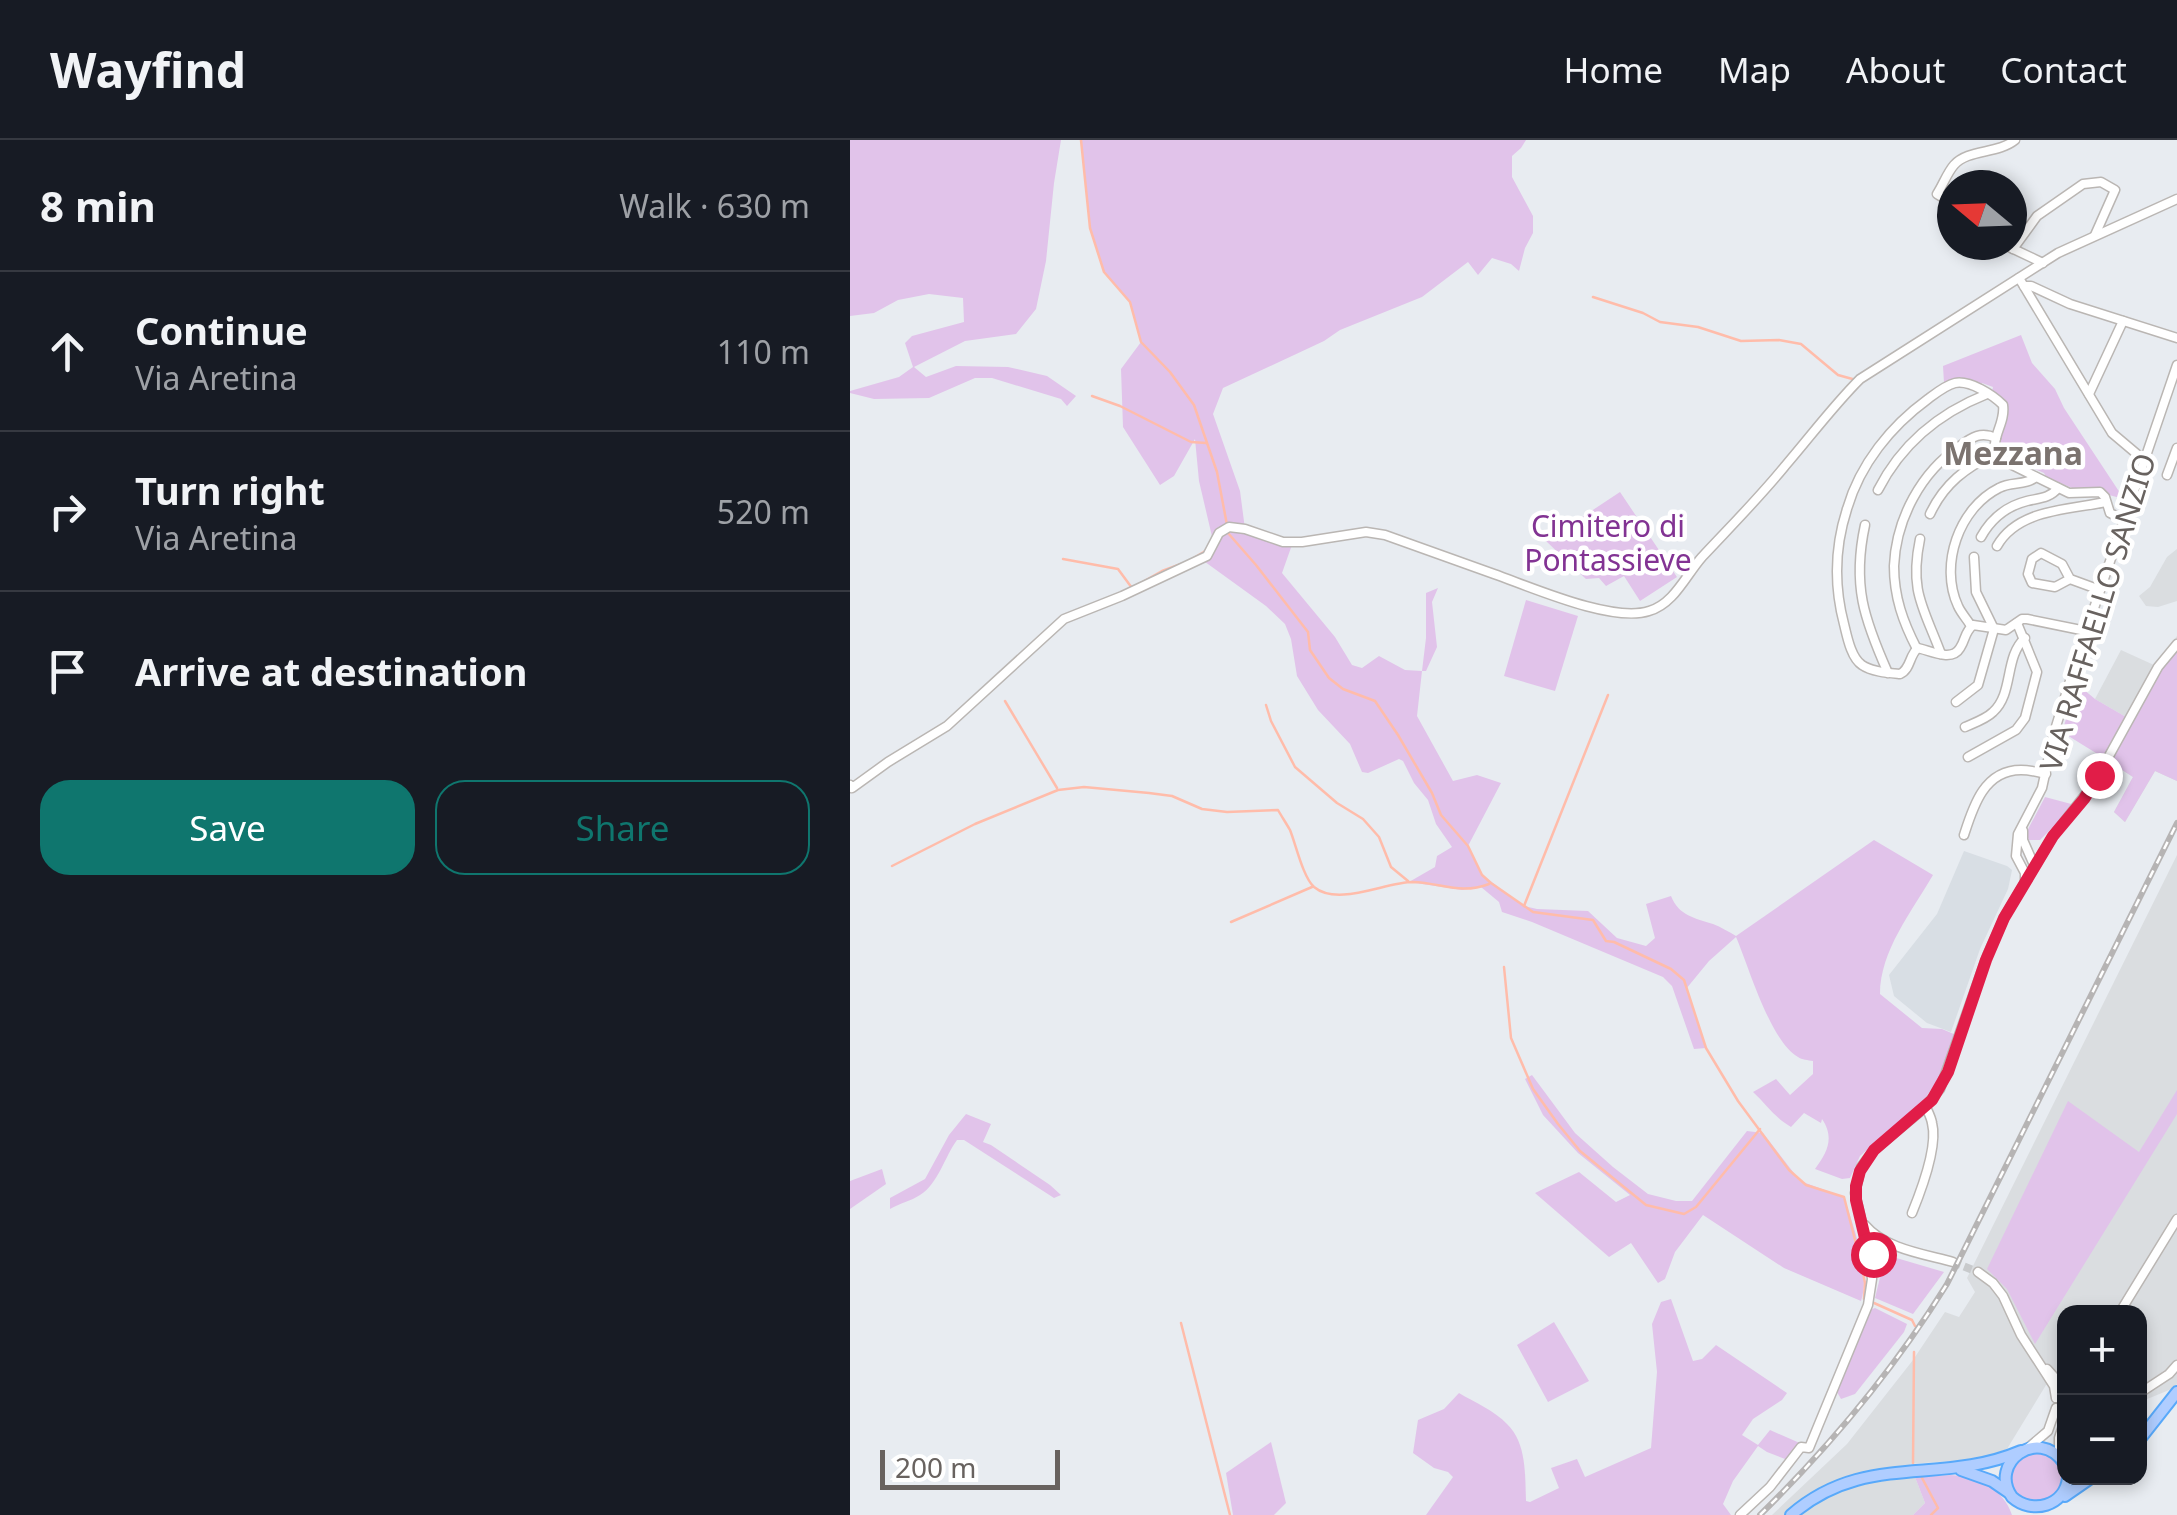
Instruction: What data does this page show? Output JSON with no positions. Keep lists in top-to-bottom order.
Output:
{
  "streets": {
    "street": ["VIA RAFFAELLO SANZIO"]
  },
  "districts": ["Mezzana"],
  "parks": ["Cimitero di Pontassieve"],
  "scale_bar": "200 m",
  "north": "left",
  "page": {
    "header": "Wayfind",
    "nav": [
      "Home",
      "Map",
      "About",
      "Contact"
    ],
    "heading": ["8 min", "Walk · 630 m"],
    "list": [
      ["Continue", "Via Aretina", "110 m"],
      ["Turn right", "Via Aretina", "520 m"],
      "Arrive at destination"
    ],
    "buttons": ["Save", "Share"],
    "map_buttons": ["+", "−"],
    "scale": "200 m"
  }
}
